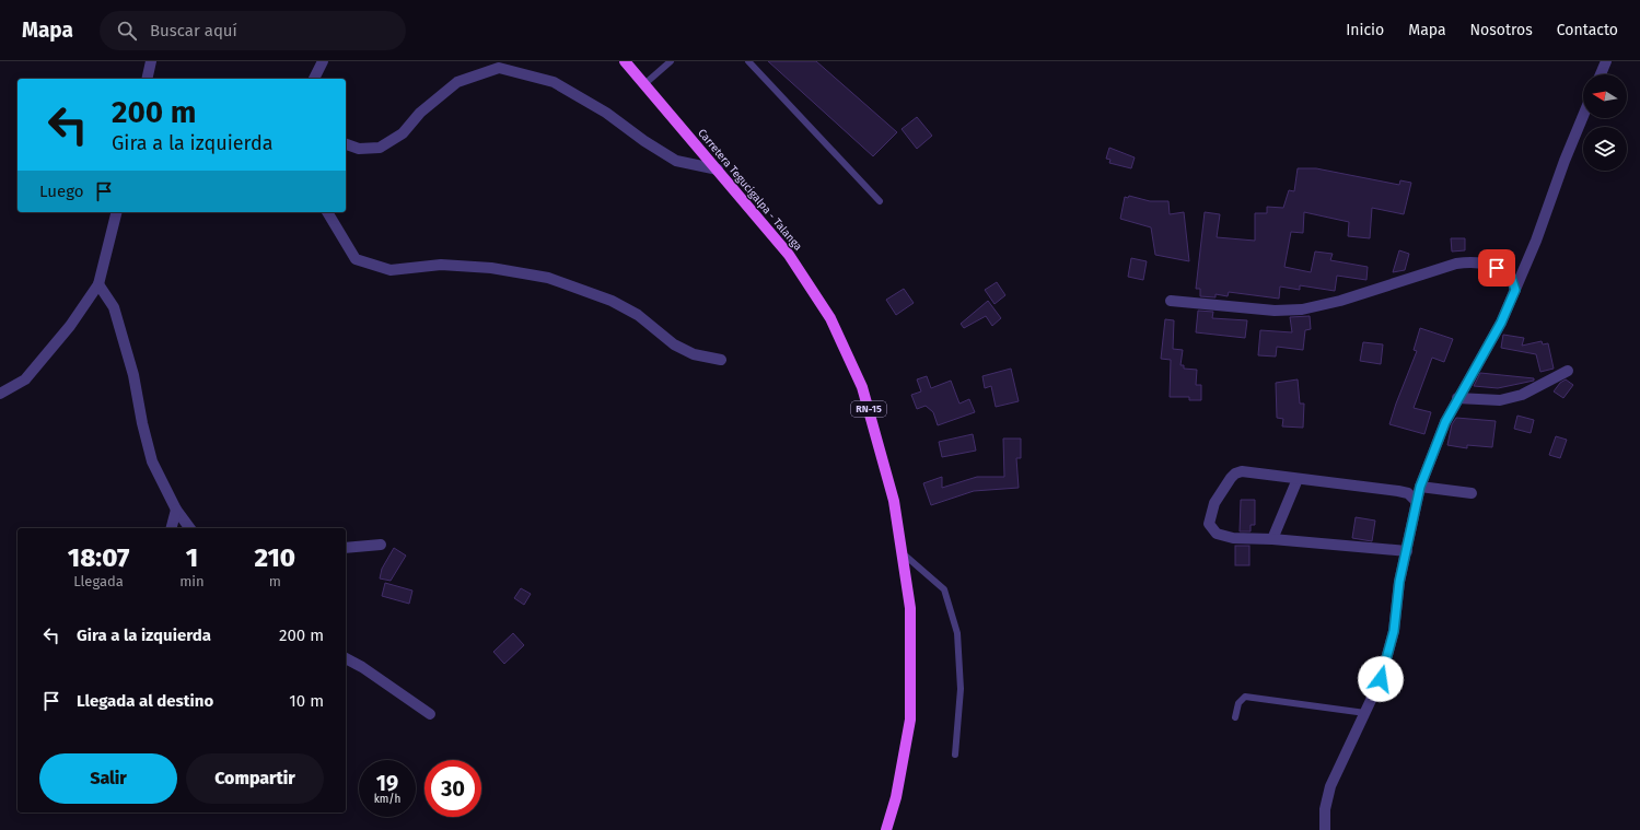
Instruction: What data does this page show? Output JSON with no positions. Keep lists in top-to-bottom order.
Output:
{
  "streets": {
    "main road": ["Carretera Tegucigalpa - Talanga", "RN-15"]
  },
  "north": "left",
  "page": {
    "header": "Mapa",
    "search": "Buscar aquí",
    "nav": [
      "Inicio",
      "Mapa",
      "Nosotros",
      "Contacto"
    ],
    "turn": ["200 m", "Gira a la izquierda"],
    "then": "Luego",
    "eta": [
      "18:07",
      "Llegada",
      "1",
      "min",
      "210",
      "m"
    ],
    "list": [
      {
        "name": "Gira a la izquierda",
        "value": "200 m"
      },
      {
        "name": "Llegada al destino",
        "value": "10 m"
      }
    ],
    "buttons": ["Salir", "Compartir"],
    "speed": "19 km/h",
    "limit": "30"
  }
}
